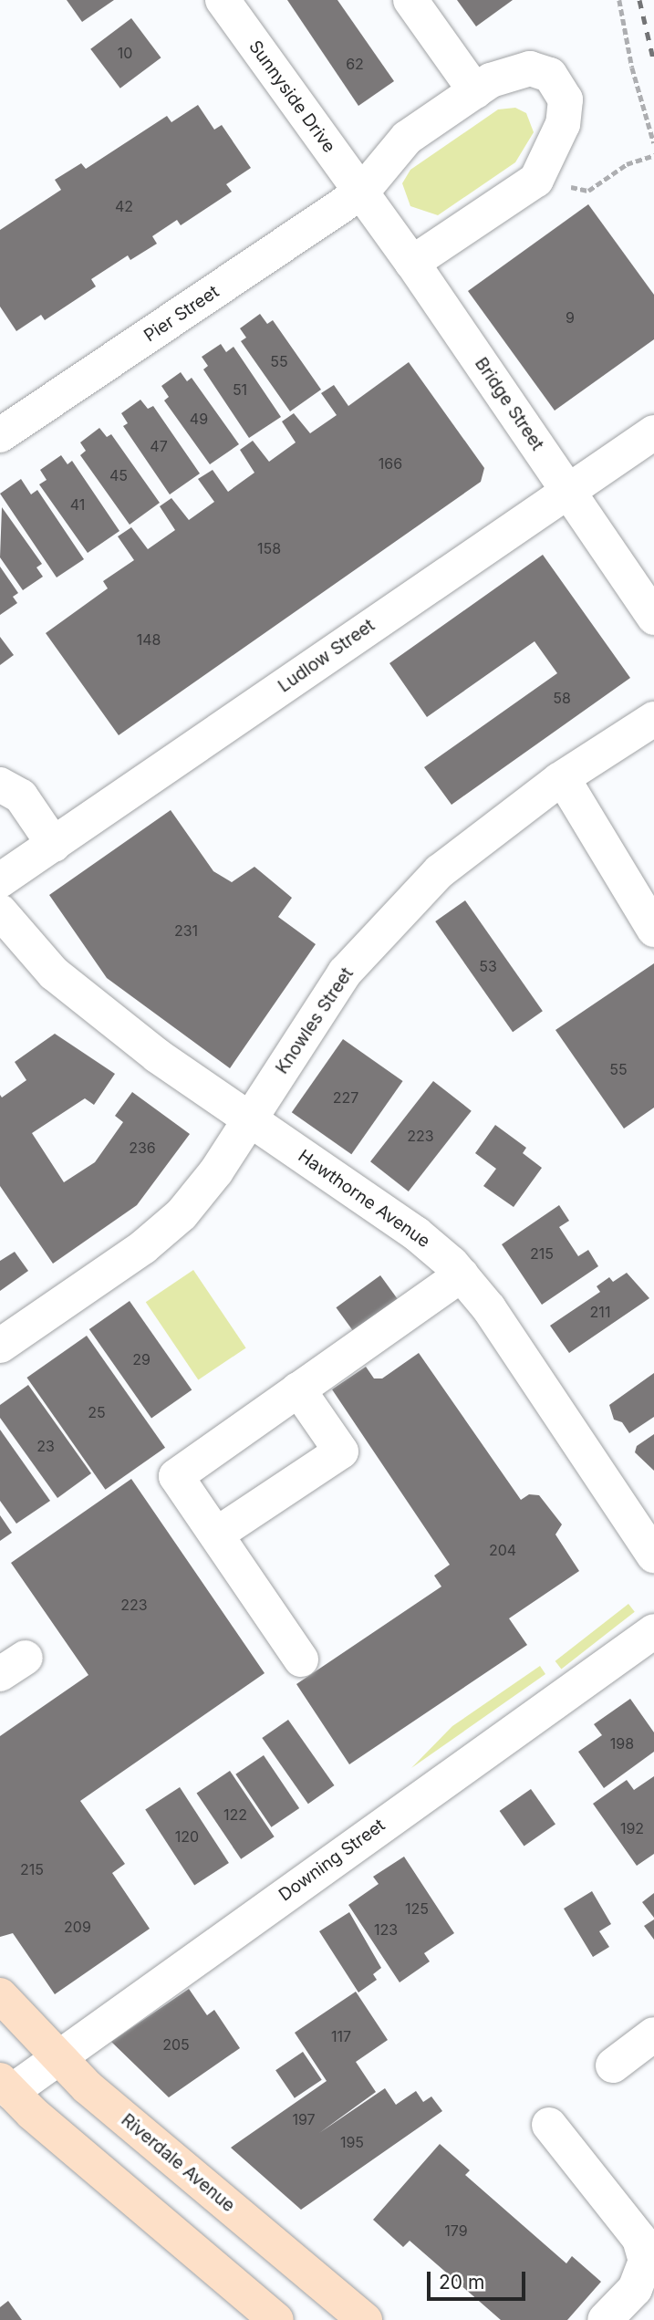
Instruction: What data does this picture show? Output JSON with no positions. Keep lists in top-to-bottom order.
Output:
{
  "streets": {
    "main road": ["Riverdale Avenue"],
    "street": [
      "Sunnyside Drive",
      "Pier Street",
      "Bridge Street",
      "Ludlow Street",
      "Knowles Street",
      "Hawthorne Avenue",
      "Downing Street"
    ]
  },
  "crossings": [
    ["Sunnyside Drive", "Pier Street"],
    ["Sunnyside Drive", "Bridge Street"],
    ["Pier Street", "Bridge Street"],
    ["Bridge Street", "Ludlow Street"],
    ["Knowles Street", "Hawthorne Avenue"],
    ["Downing Street", "Riverdale Avenue"]
  ],
  "house_numbers": [
    "10",
    "62",
    "42",
    "9",
    "55",
    "51",
    "49",
    "47",
    "166",
    "45",
    "41",
    "158",
    "148",
    "58",
    "231",
    "53",
    "55",
    "227",
    "223",
    "236",
    "215",
    "211",
    "29",
    "25",
    "23",
    "204",
    "223",
    "198",
    "122",
    "192",
    "120",
    "215",
    "125",
    "209",
    "123",
    "117",
    "205",
    "197",
    "195",
    "179"
  ],
  "scale_bar": "20 m"
}
